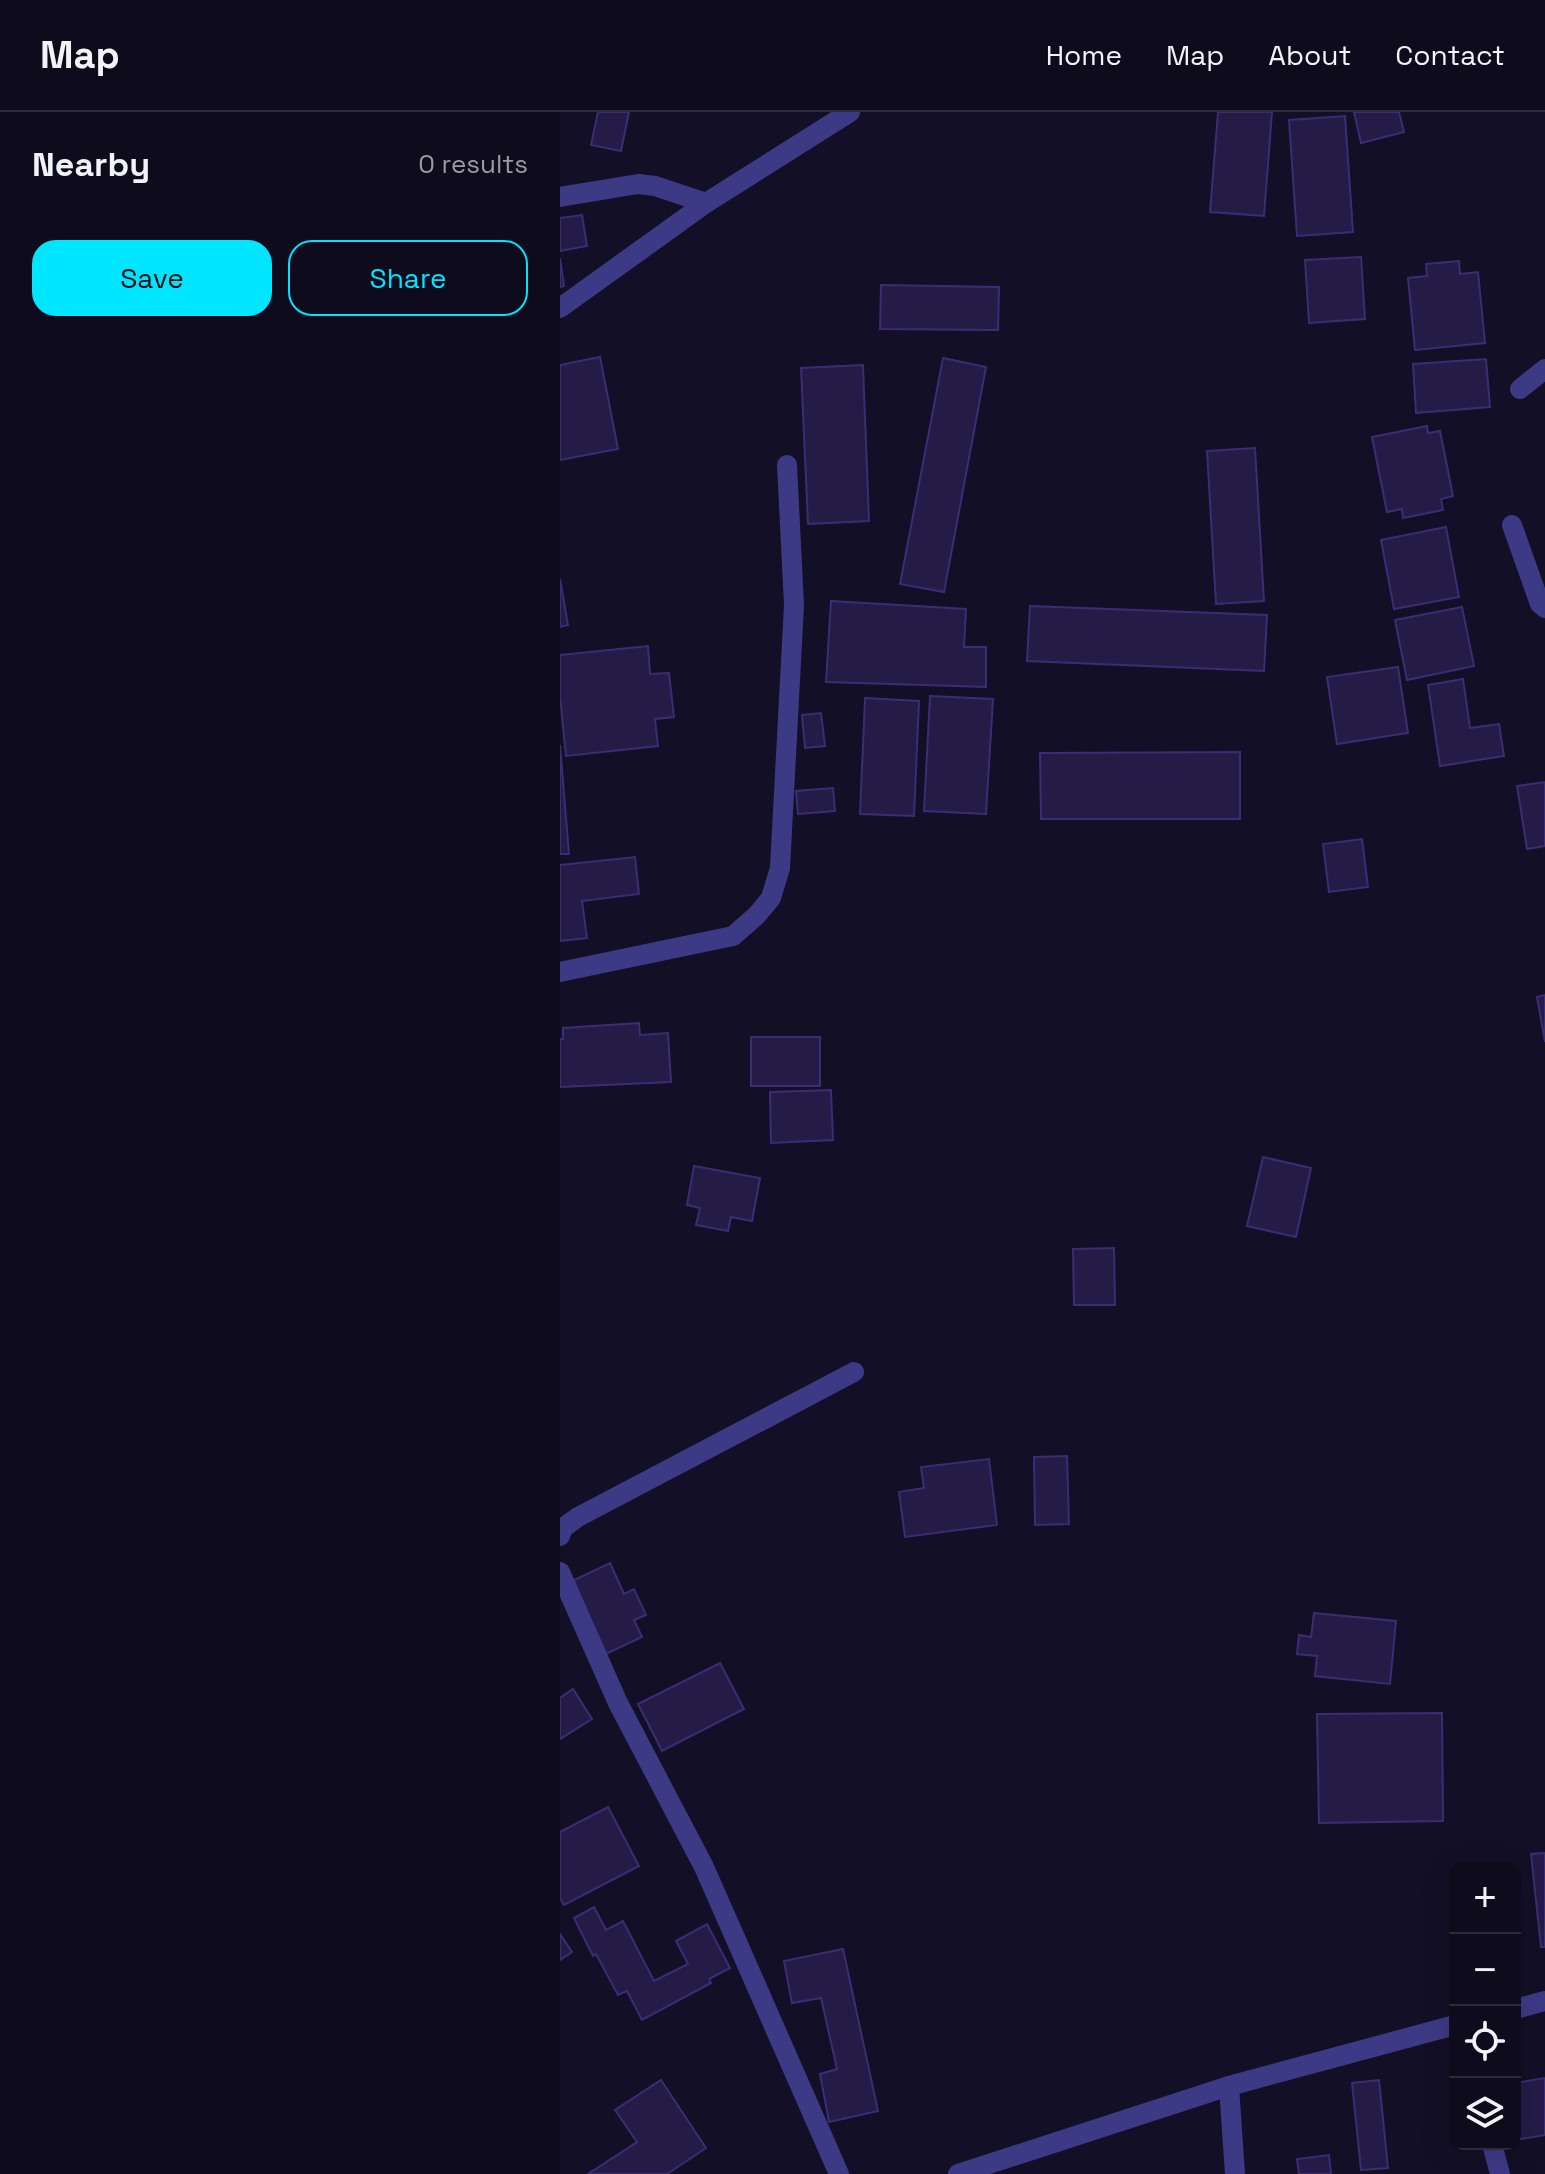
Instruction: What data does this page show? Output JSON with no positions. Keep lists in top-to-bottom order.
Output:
{
  "page": {
    "header": "Map",
    "nav": [
      "Home",
      "Map",
      "About",
      "Contact"
    ],
    "heading": ["Nearby", "0 results"],
    "buttons": ["Save", "Share"],
    "map_buttons": ["+", "−"]
  }
}
